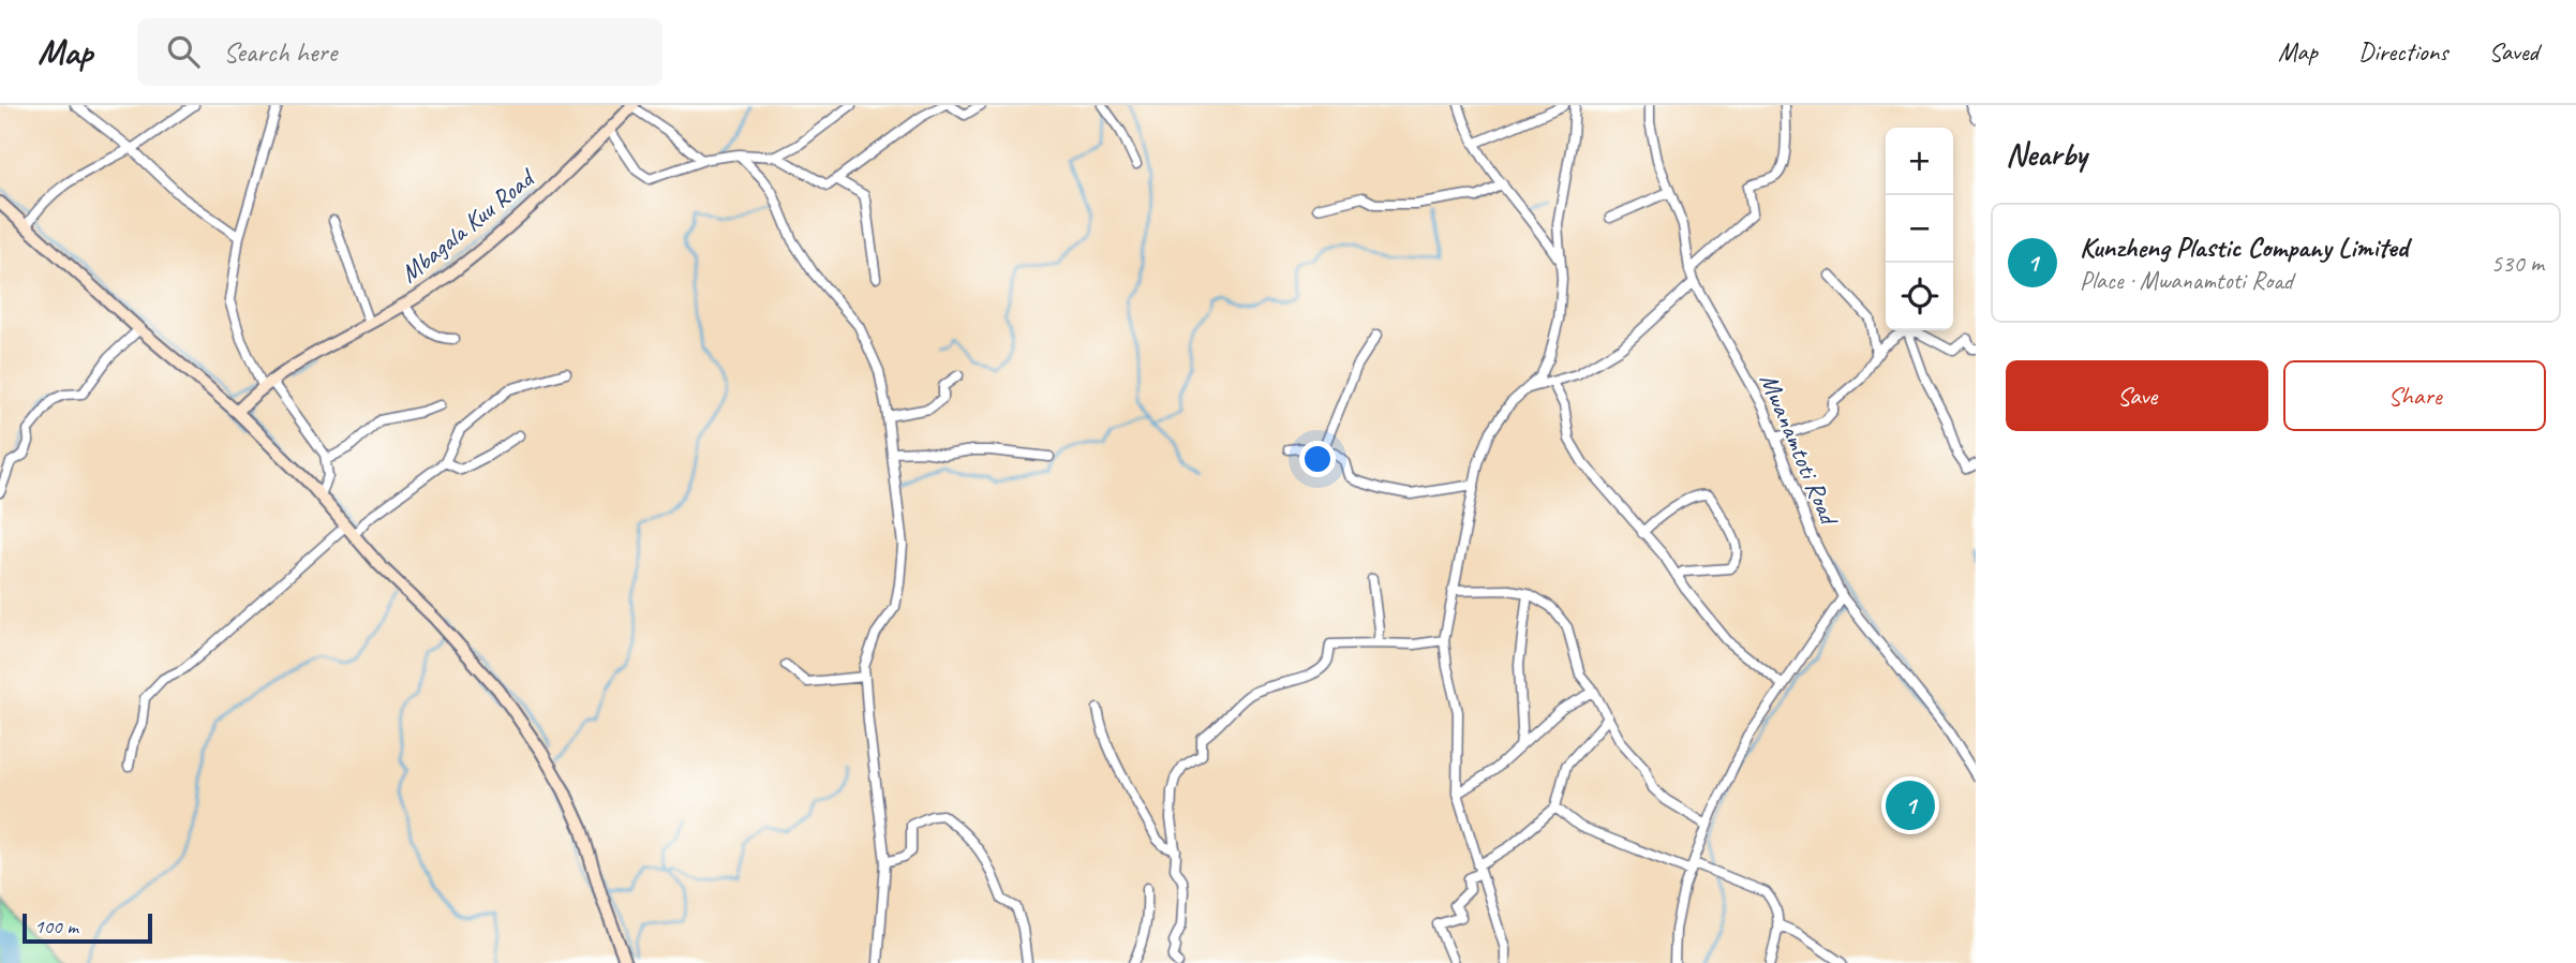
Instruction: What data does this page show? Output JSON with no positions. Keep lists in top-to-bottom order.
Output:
{
  "streets": {
    "street": ["Mbagala Kuu Road", "Mwanamtoti Road"]
  },
  "scale_bar": "100 m",
  "page": {
    "header": "Map",
    "search": "Search here",
    "nav": ["Map", "Directions", "Saved"],
    "heading": "Nearby",
    "map_buttons": ["+", "−"],
    "list": [
      {
        "mark": "1",
        "name": "Kunzheng Plastic Company Limited",
        "note": "Place · Mwanamtoti Road",
        "value": "530 m"
      }
    ],
    "buttons": ["Save", "Share"],
    "pins": "1",
    "scale": "100 m"
  }
}
